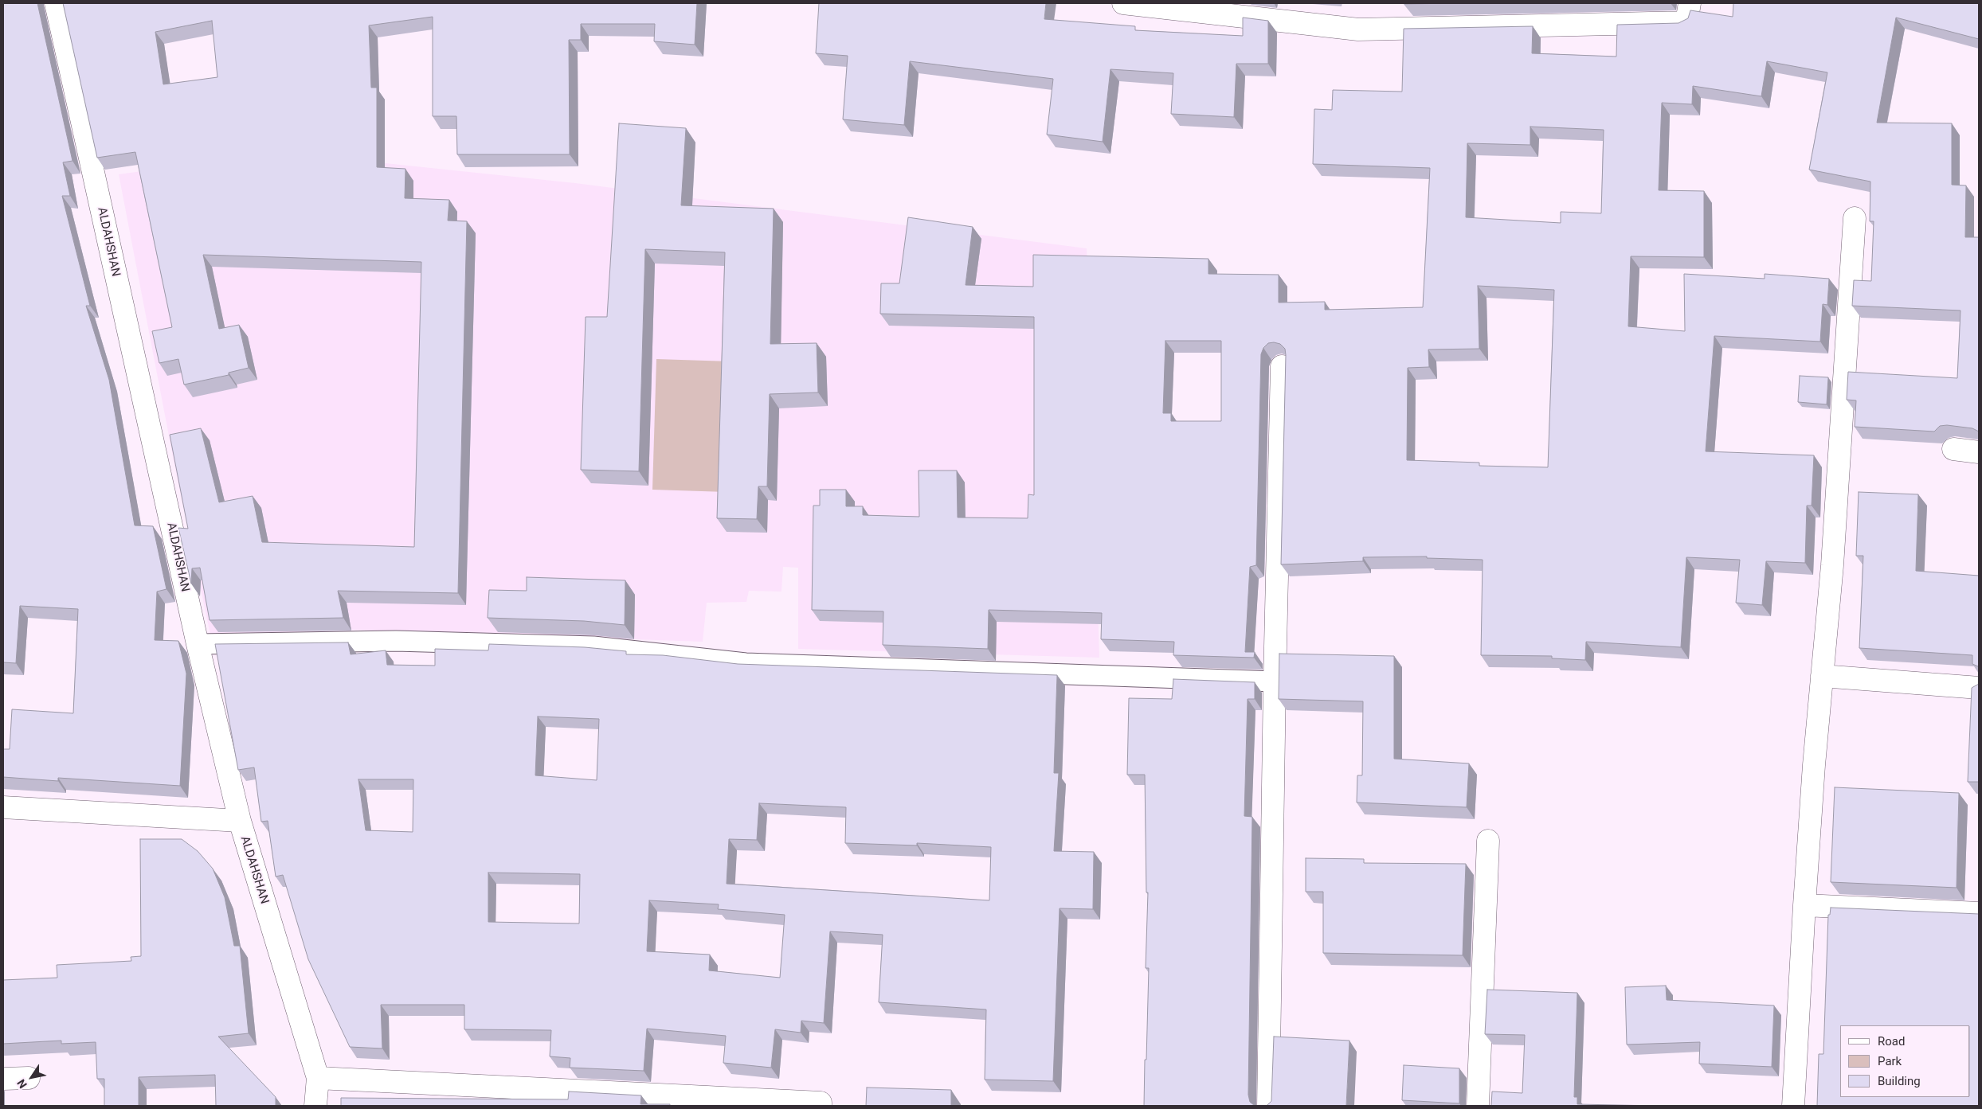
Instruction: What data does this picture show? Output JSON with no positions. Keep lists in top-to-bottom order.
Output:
{
  "streets": {
    "street": ["ALDAHSHAN"]
  },
  "legend": ["Road", "Park", "Building"],
  "north": "bottom left"
}
